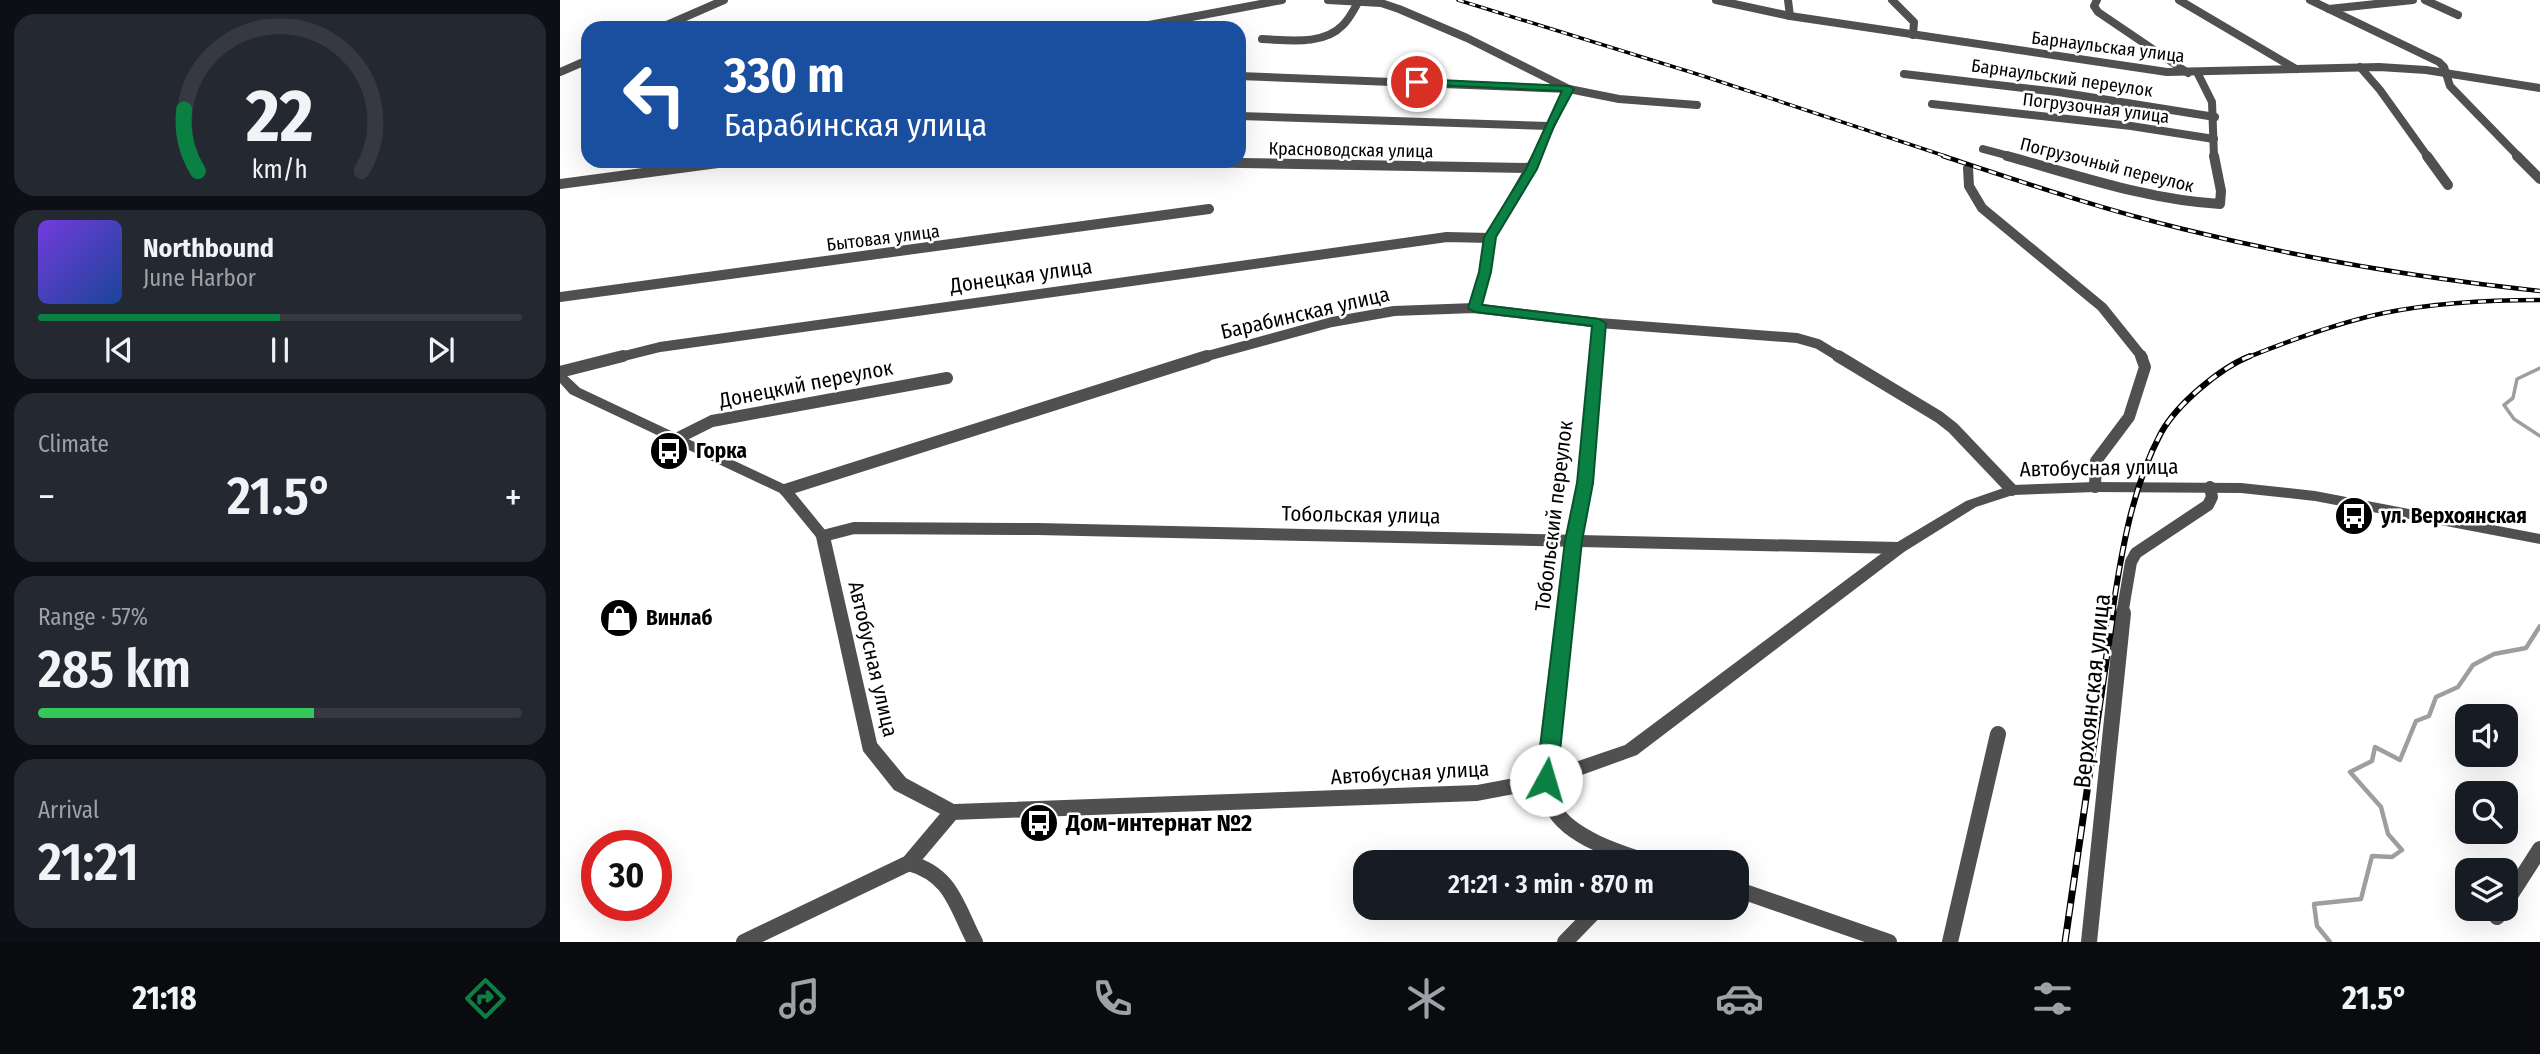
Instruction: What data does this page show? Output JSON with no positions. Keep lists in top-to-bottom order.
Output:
{
  "streets": {
    "street": [
      "Барнаульская улица",
      "Барнаульский переулок",
      "Погрузочная улица",
      "Красноводская улица",
      "Погрузочный переулок",
      "Бытовая улица",
      "Донецкая улица",
      "Барабинская улица",
      "Донецкий переулок",
      "Автобусная улица",
      "Тобольская улица",
      "Тобольский переулок",
      "Верхоянская улица"
    ]
  },
  "crossings": [
    ["Погрузочная улица", "Погрузочный переулок"],
    ["Донецкая улица", "Автобусная улица"],
    ["Барабинская улица", "Автобусная улица"],
    ["Барабинская улица", "Тобольский переулок"],
    ["Донецкий переулок", "Автобусная улица"],
    ["Автобусная улица", "Тобольская улица"],
    ["Автобусная улица", "Тобольский переулок"],
    ["Автобусная улица", "Верхоянская улица"],
    ["Тобольская улица", "Тобольский переулок"]
  ],
  "places": {
    "bus stop": ["Горка", "ул. Верхоянская", "Дом-интернат №2"],
    "shop": ["Винлаб"]
  },
  "page": {
    "turn": ["330 m", "Барабинская улица"],
    "song": ["Northbound", "June Harbor"],
    "tile": [
      "Climate",
      ["Range · 57%", "285 km"],
      ["Arrival", "21:21"]
    ],
    "heat": ["−", "21.5°", "+"],
    "limit": "30",
    "trip": "21:21 · 3 min · 870 m",
    "tabs": ["21:18", "21.5°"],
    "gauge": ["22", "km/h"]
  }
}
